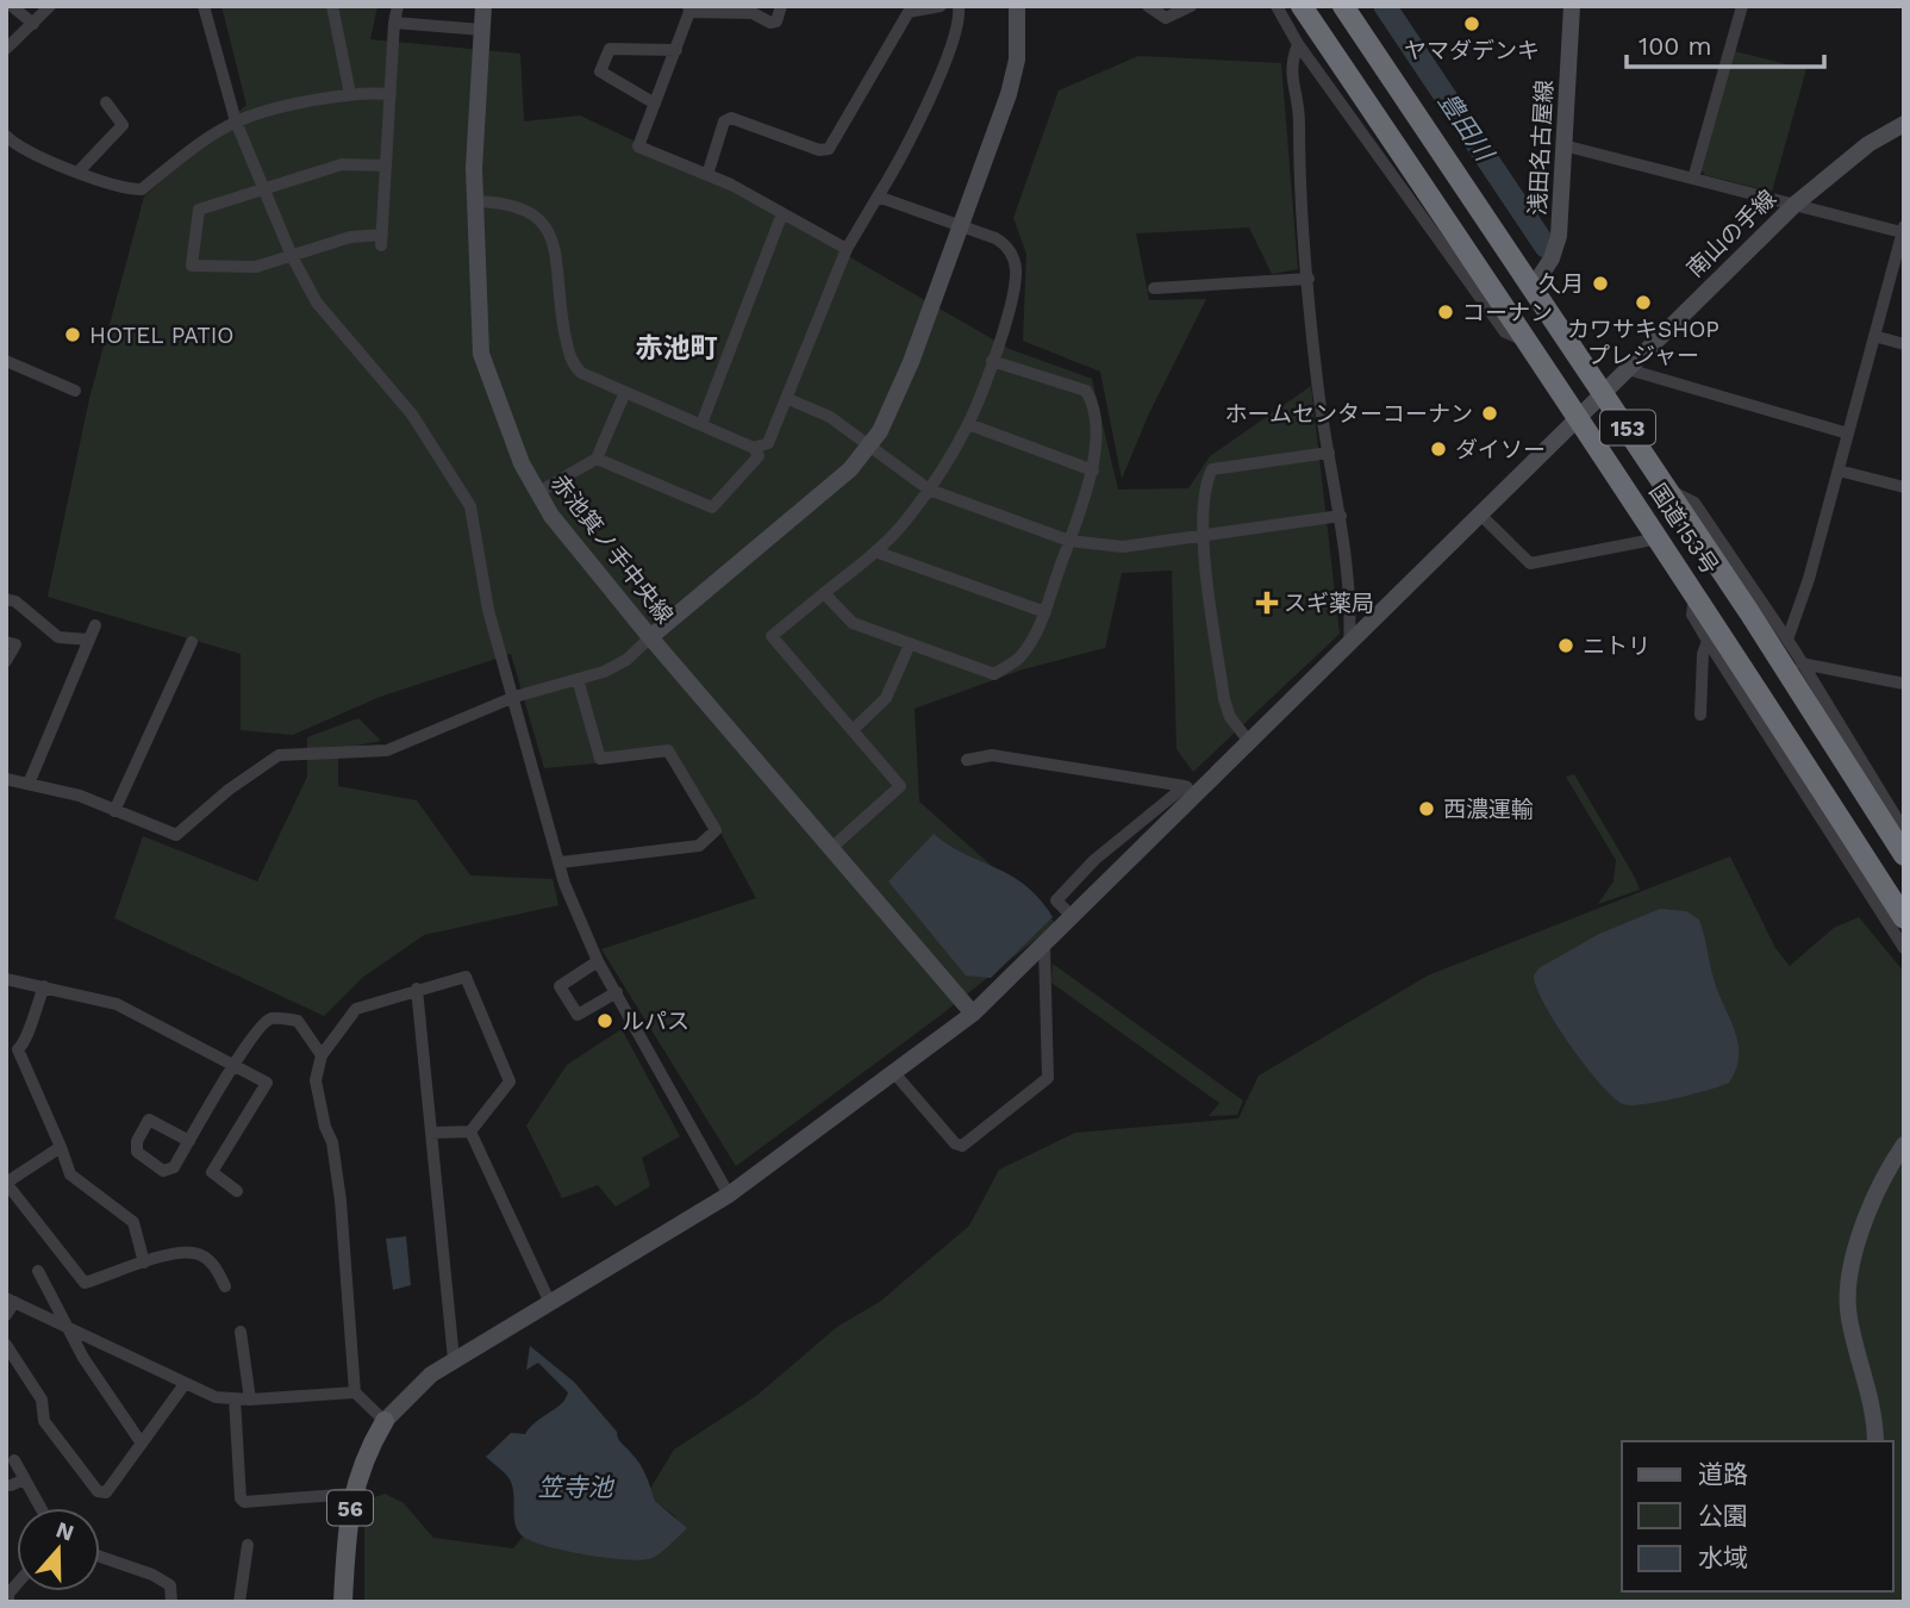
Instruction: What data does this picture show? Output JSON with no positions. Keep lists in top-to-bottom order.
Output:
{
  "streets": {
    "highway": ["153", "国道153号"],
    "main road": ["56"],
    "street": ["浅田名古屋線", "南山の手線", "赤池箕ノ手中央線"]
  },
  "crossings": [
    ["浅田名古屋線", "国道153号"],
    ["南山の手線", "国道153号"],
    ["南山の手線", "赤池箕ノ手中央線"],
    ["南山の手線", "56"],
    ["153", "国道153号"]
  ],
  "districts": ["赤池町"],
  "water": ["豊田川", "笠寺池"],
  "places": {
    "other": [
      "ヤマダデンキ",
      "久月",
      "カワサキSHOP プレジャー",
      "コーナン",
      "HOTEL PATIO",
      "ホームセンターコーナン",
      "ダイソー",
      "ニトリ",
      "西濃運輸",
      "ルパス"
    ],
    "health": ["スギ薬局"]
  },
  "legend": ["道路", "公園", "水域"],
  "scale_bar": "100 m",
  "north": "top"
}
